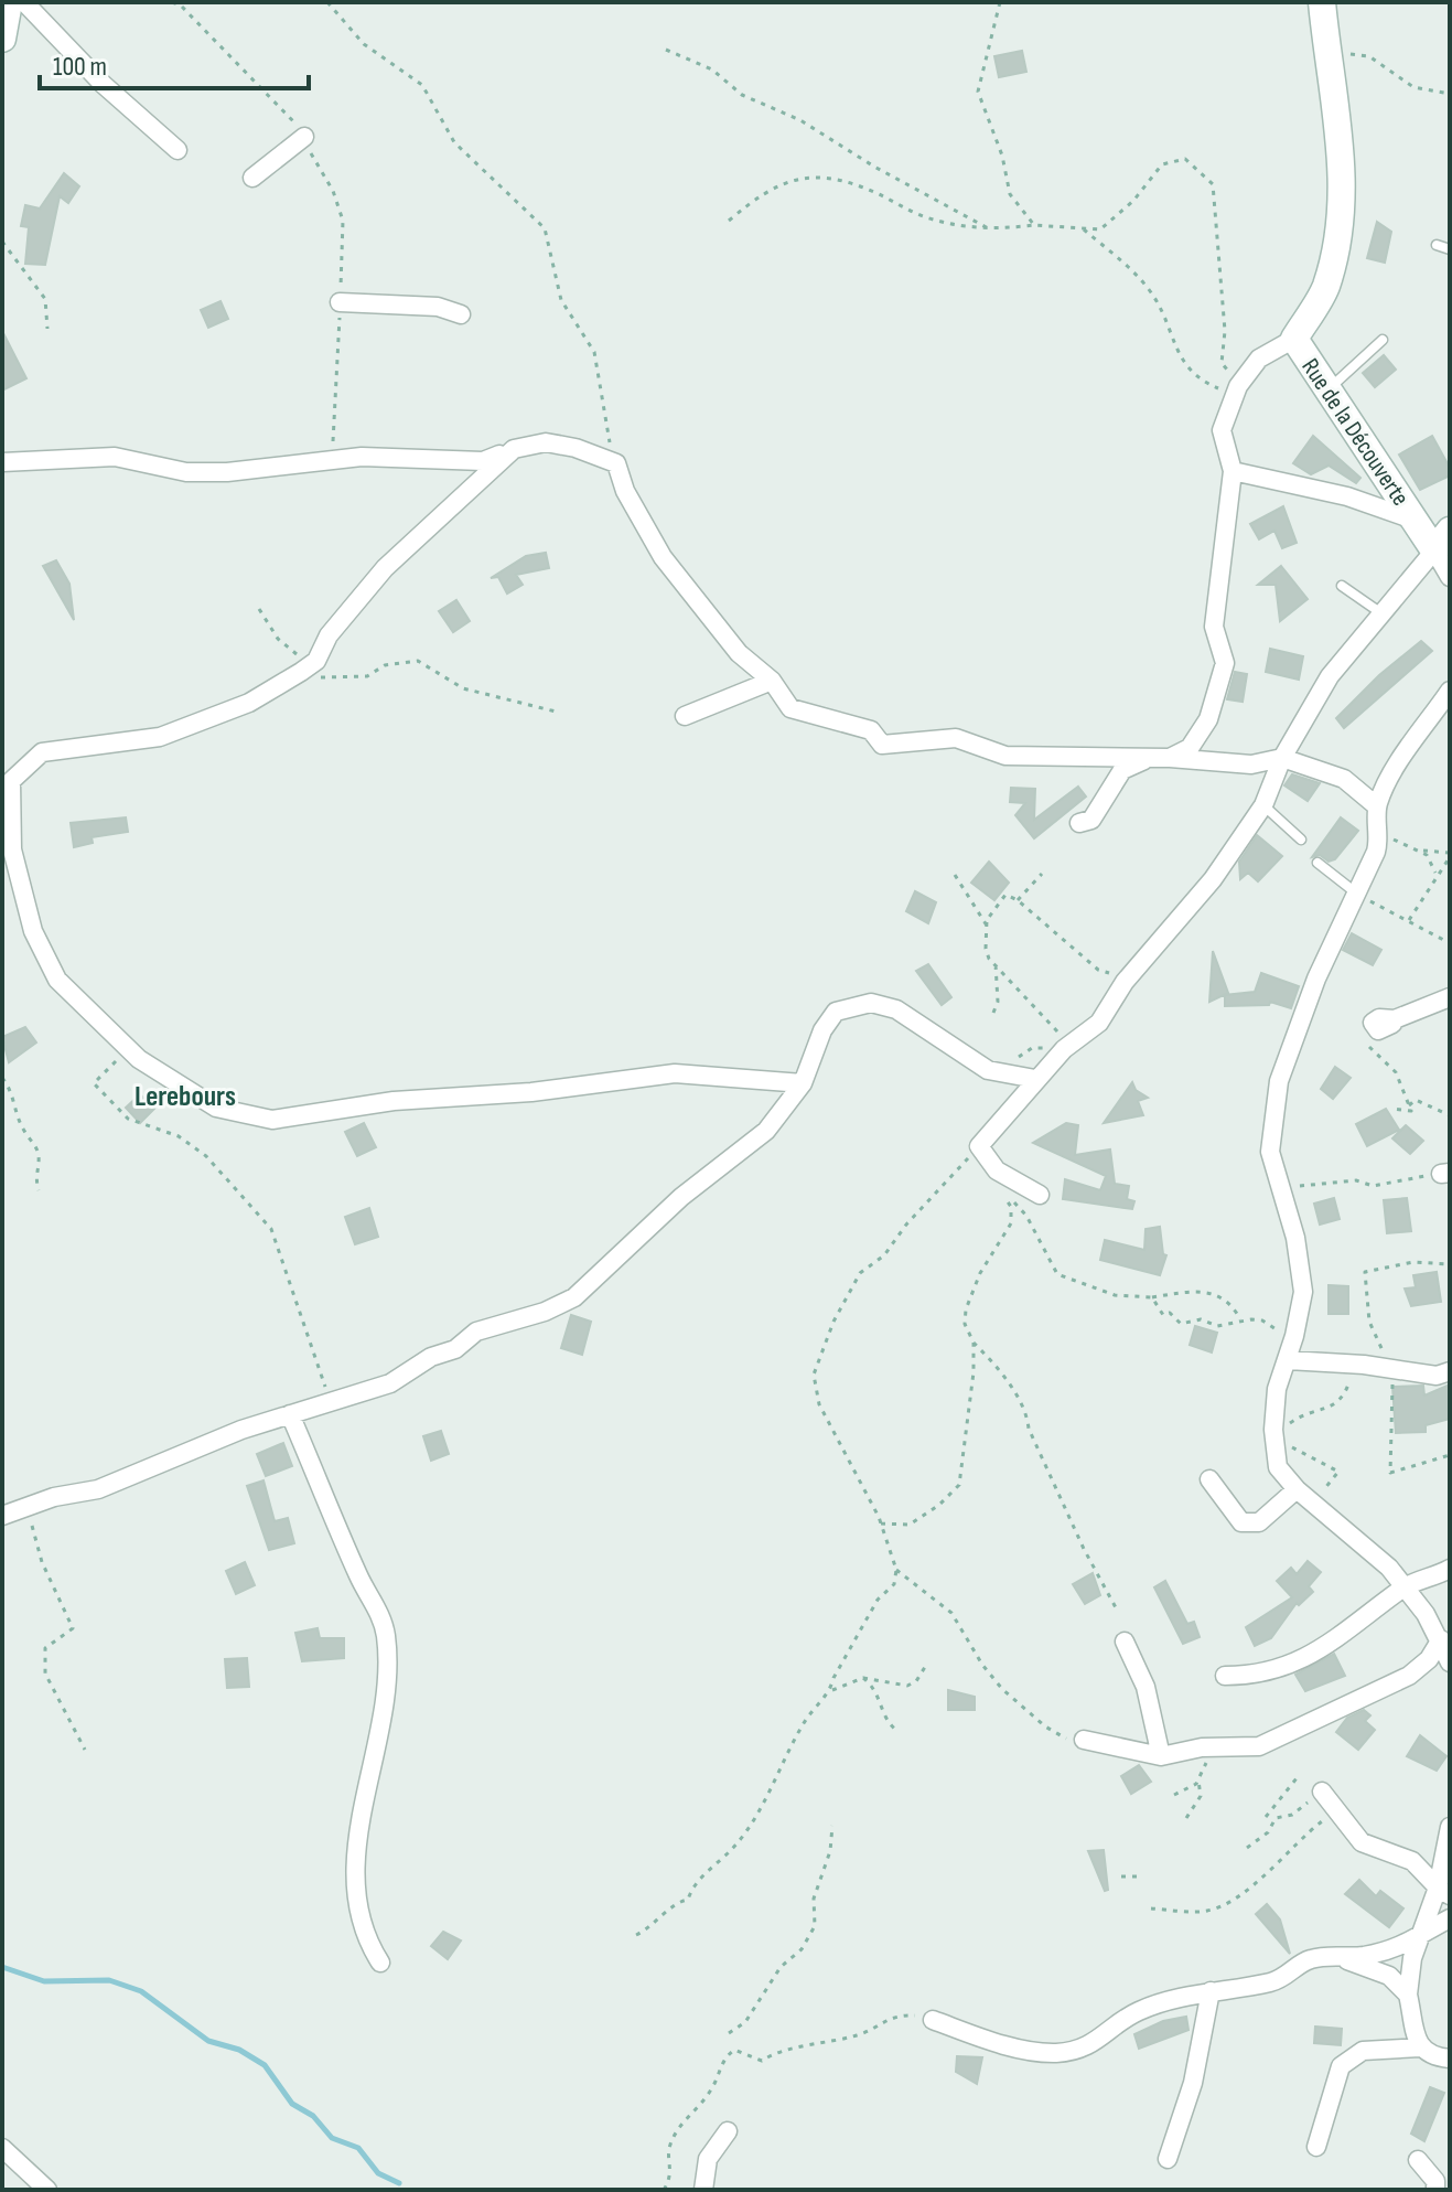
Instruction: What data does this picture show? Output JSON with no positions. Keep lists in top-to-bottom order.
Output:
{
  "streets": {
    "street": ["Rue de la Découverte"]
  },
  "districts": ["Lerebours"],
  "scale_bar": "100 m"
}
